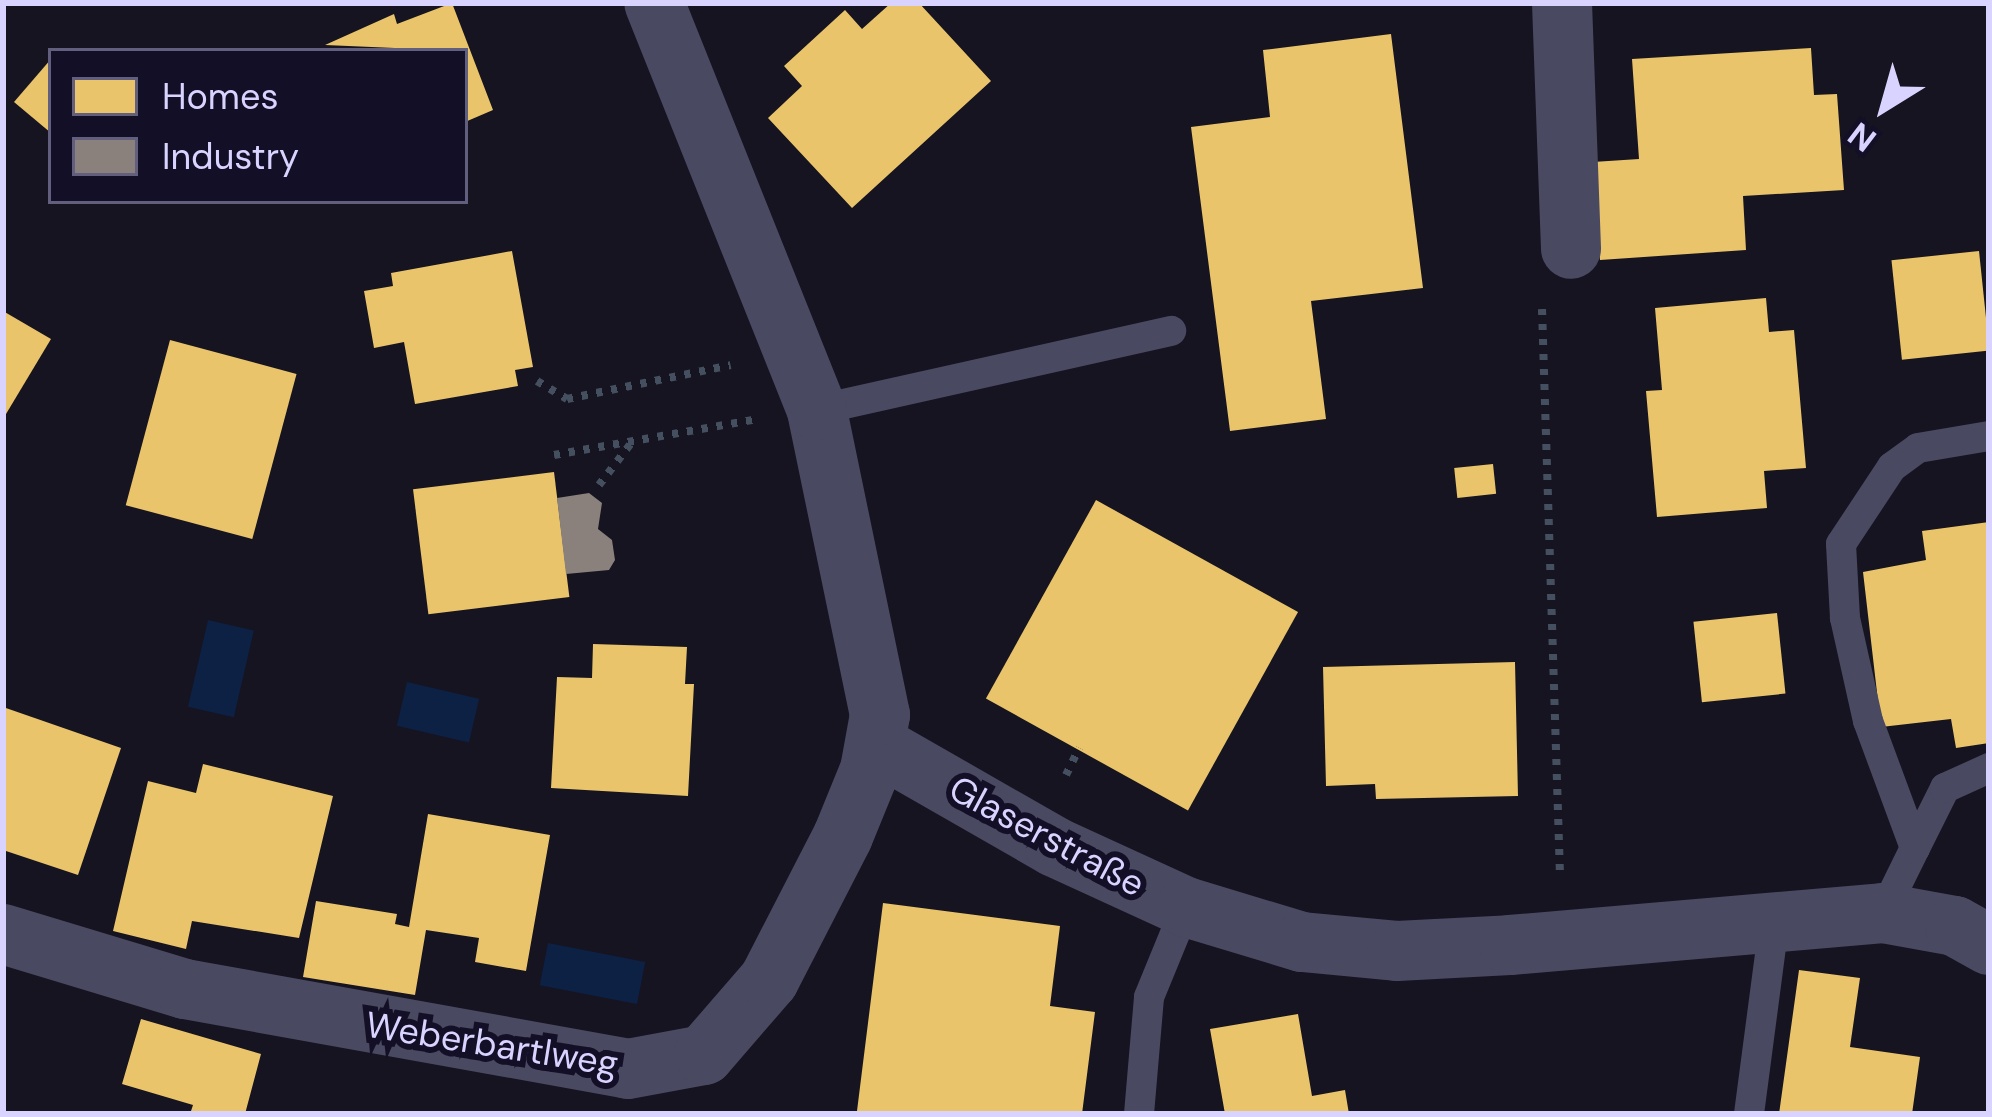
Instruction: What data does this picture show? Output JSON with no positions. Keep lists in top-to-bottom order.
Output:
{
  "streets": {
    "street": ["Glaserstraße", "Weberbartlweg"]
  },
  "crossings": [
    ["Glaserstraße", "Weberbartlweg"]
  ],
  "legend": ["Homes", "Industry"],
  "north": "bottom left"
}
